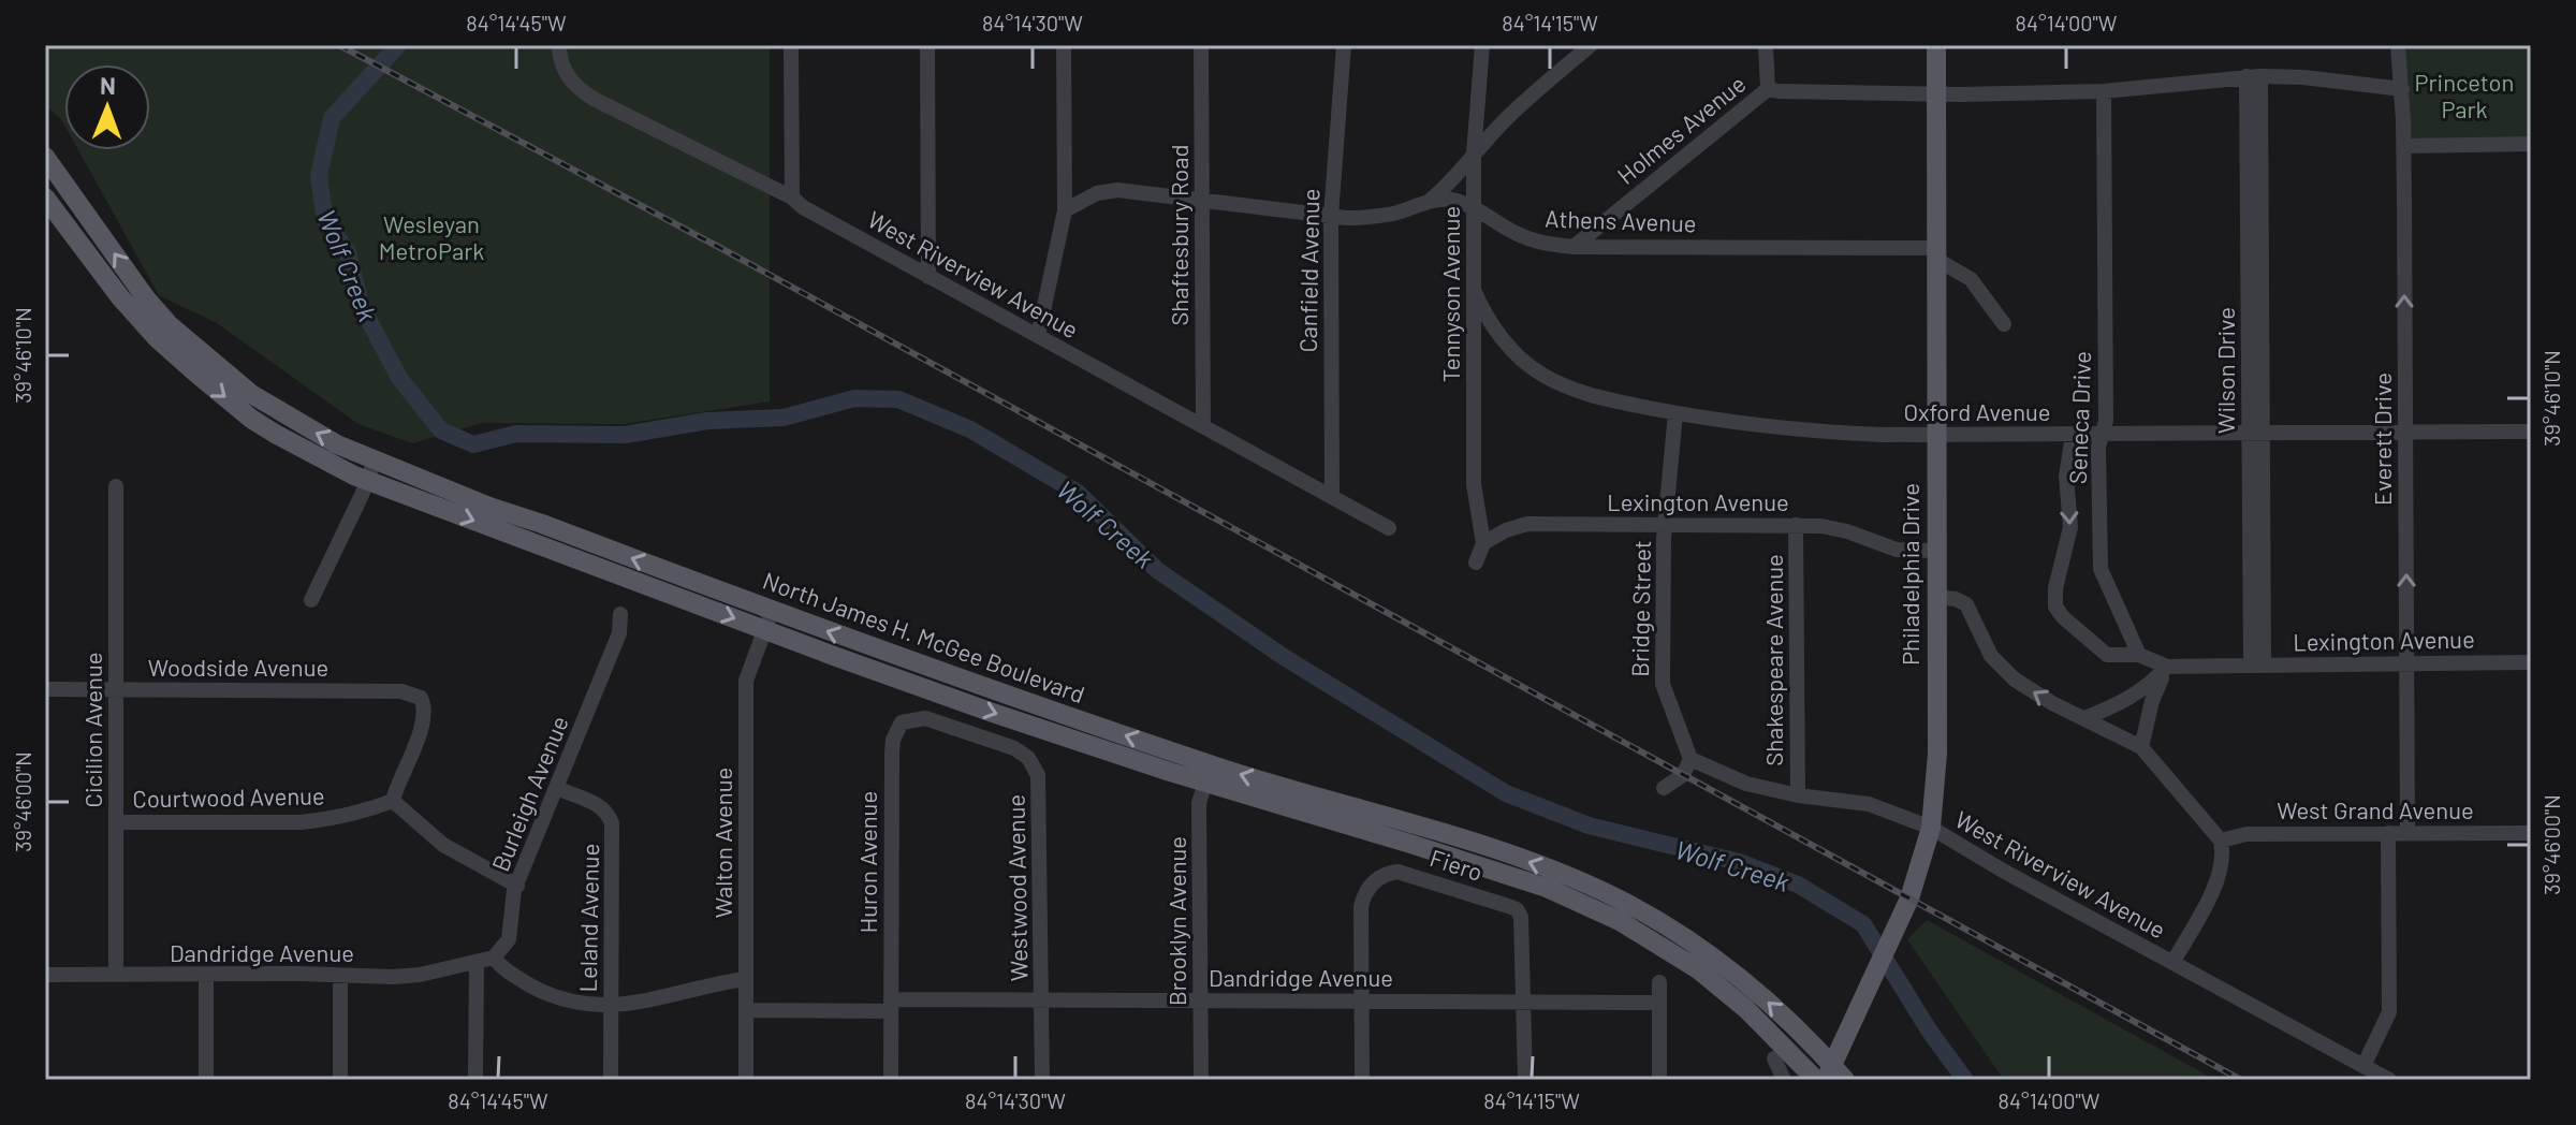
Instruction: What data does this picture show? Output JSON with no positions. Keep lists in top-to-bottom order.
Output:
{
  "streets": {
    "main road": ["Philadelphia Drive", "North James H. McGee Boulevard"],
    "street": [
      "Holmes Avenue",
      "Athens Avenue",
      "Shaftesbury Road",
      "Canfield Avenue",
      "West Riverview Avenue",
      "Tennyson Avenue",
      "Wilson Drive",
      "Oxford Avenue",
      "Seneca Drive",
      "Everett Drive",
      "Lexington Avenue",
      "Bridge Street",
      "Shakespeare Avenue",
      "Woodside Avenue",
      "Cicilion Avenue",
      "Burleigh Avenue",
      "Courtwood Avenue",
      "West Grand Avenue",
      "Walton Avenue",
      "Huron Avenue",
      "Fiero",
      "Westwood Avenue",
      "Leland Avenue",
      "Brooklyn Avenue",
      "Dandridge Avenue"
    ]
  },
  "crossings": [
    ["Holmes Avenue", "Athens Avenue"],
    ["Holmes Avenue", "Wilson Drive"],
    ["Holmes Avenue", "Seneca Drive"],
    ["Holmes Avenue", "Everett Drive"],
    ["Holmes Avenue", "Philadelphia Drive"],
    ["Athens Avenue", "Shaftesbury Road"],
    ["Athens Avenue", "Canfield Avenue"],
    ["Athens Avenue", "Tennyson Avenue"],
    ["Athens Avenue", "Philadelphia Drive"],
    ["Shaftesbury Road", "West Riverview Avenue"],
    ["Canfield Avenue", "West Riverview Avenue"],
    ["West Riverview Avenue", "Philadelphia Drive"],
    ["West Riverview Avenue", "Bridge Street"],
    ["West Riverview Avenue", "Shakespeare Avenue"],
    ["Tennyson Avenue", "Oxford Avenue"],
    ["Tennyson Avenue", "Lexington Avenue"],
    ["Wilson Drive", "Oxford Avenue"],
    ["Wilson Drive", "Lexington Avenue"],
    ["Oxford Avenue", "Seneca Drive"],
    ["Oxford Avenue", "Everett Drive"],
    ["Oxford Avenue", "Philadelphia Drive"],
    ["Oxford Avenue", "Bridge Street"],
    ["Everett Drive", "Lexington Avenue"],
    ["Everett Drive", "West Grand Avenue"],
    ["Lexington Avenue", "Philadelphia Drive"],
    ["Lexington Avenue", "Bridge Street"],
    ["Lexington Avenue", "Shakespeare Avenue"],
    ["Philadelphia Drive", "North James H. McGee Boulevard"],
    ["North James H. McGee Boulevard", "Walton Avenue"],
    ["North James H. McGee Boulevard", "Brooklyn Avenue"],
    ["Woodside Avenue", "Cicilion Avenue"],
    ["Woodside Avenue", "Courtwood Avenue"],
    ["Cicilion Avenue", "Courtwood Avenue"],
    ["Cicilion Avenue", "Dandridge Avenue"],
    ["Burleigh Avenue", "Leland Avenue"],
    ["Walton Avenue", "Dandridge Avenue"],
    ["Huron Avenue", "Westwood Avenue"],
    ["Huron Avenue", "Dandridge Avenue"],
    ["Fiero", "Dandridge Avenue"],
    ["Westwood Avenue", "Dandridge Avenue"],
    ["Brooklyn Avenue", "Dandridge Avenue"]
  ],
  "one_way": ["Everett Drive"],
  "water": ["Wolf Creek"],
  "parks": ["Princeton Park", "Wesleyan MetroPark"],
  "north": "top",
  "coordinates": [
    "84°14'45\"W",
    "84°14'30\"W",
    "84°14'15\"W",
    "84°14'00\"W",
    "39°46'10\"N",
    "39°46'00\"N"
  ]
}
